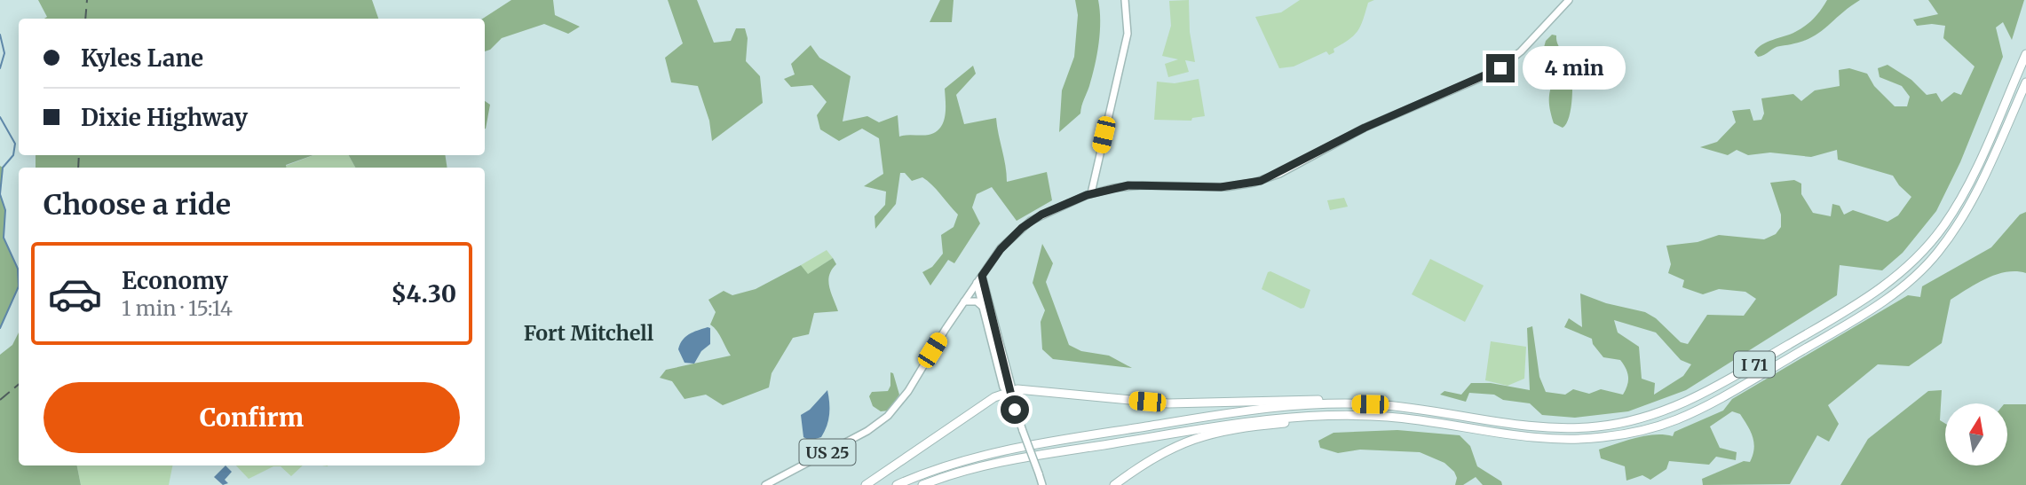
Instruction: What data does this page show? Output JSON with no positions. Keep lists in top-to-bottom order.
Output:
{
  "streets": {
    "highway": ["I 71"],
    "main road": ["US 25"]
  },
  "districts": ["Fort Mitchell"],
  "north": "top",
  "page": {
    "banner": ["Kyles Lane", "Dixie Highway"],
    "bubble": "4 min",
    "heading": "Choose a ride",
    "list": [
      {
        "name": "Economy",
        "note": "1 min · 15:14",
        "value": "$4.30"
      }
    ],
    "buttons": "Confirm"
  }
}
